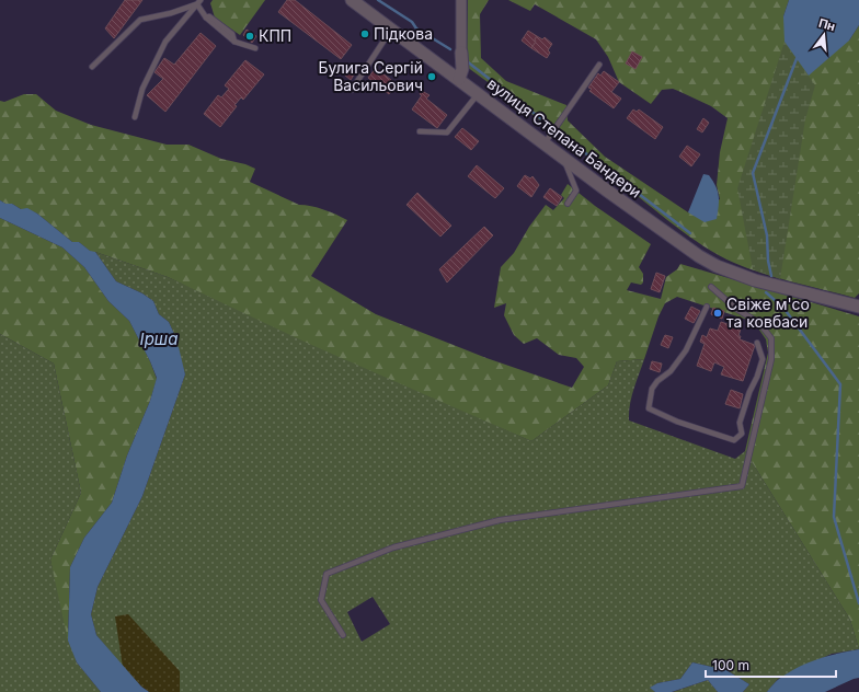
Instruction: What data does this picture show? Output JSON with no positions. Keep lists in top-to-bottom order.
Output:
{
  "streets": {
    "street": ["вулиця Степана Бандери"]
  },
  "water": ["Ірша"],
  "places": [
    "Підкова",
    "КПП",
    "Булига Сергій Васильович",
    "Свіже м'со та ковбаси"
  ],
  "scale_bar": "100 m",
  "north": "top"
}
